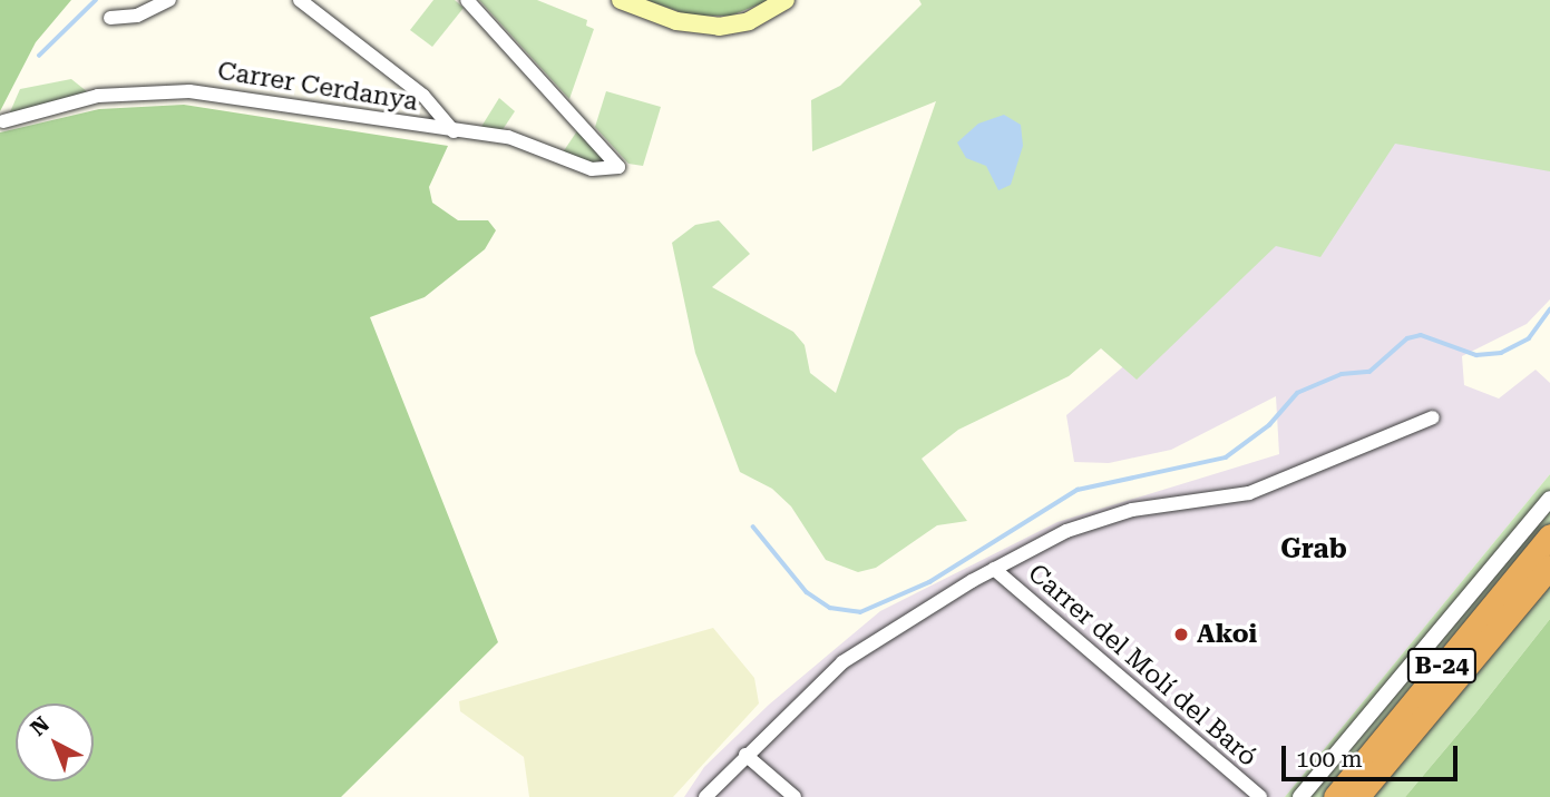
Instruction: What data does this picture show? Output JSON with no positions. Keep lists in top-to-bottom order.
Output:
{
  "streets": {
    "highway": ["B-24"],
    "street": ["Carrer Cerdanya", "Carrer del Molí del Baró"]
  },
  "districts": ["Grab"],
  "places": ["Akoi"],
  "scale_bar": "100 m",
  "north": "top left"
}
